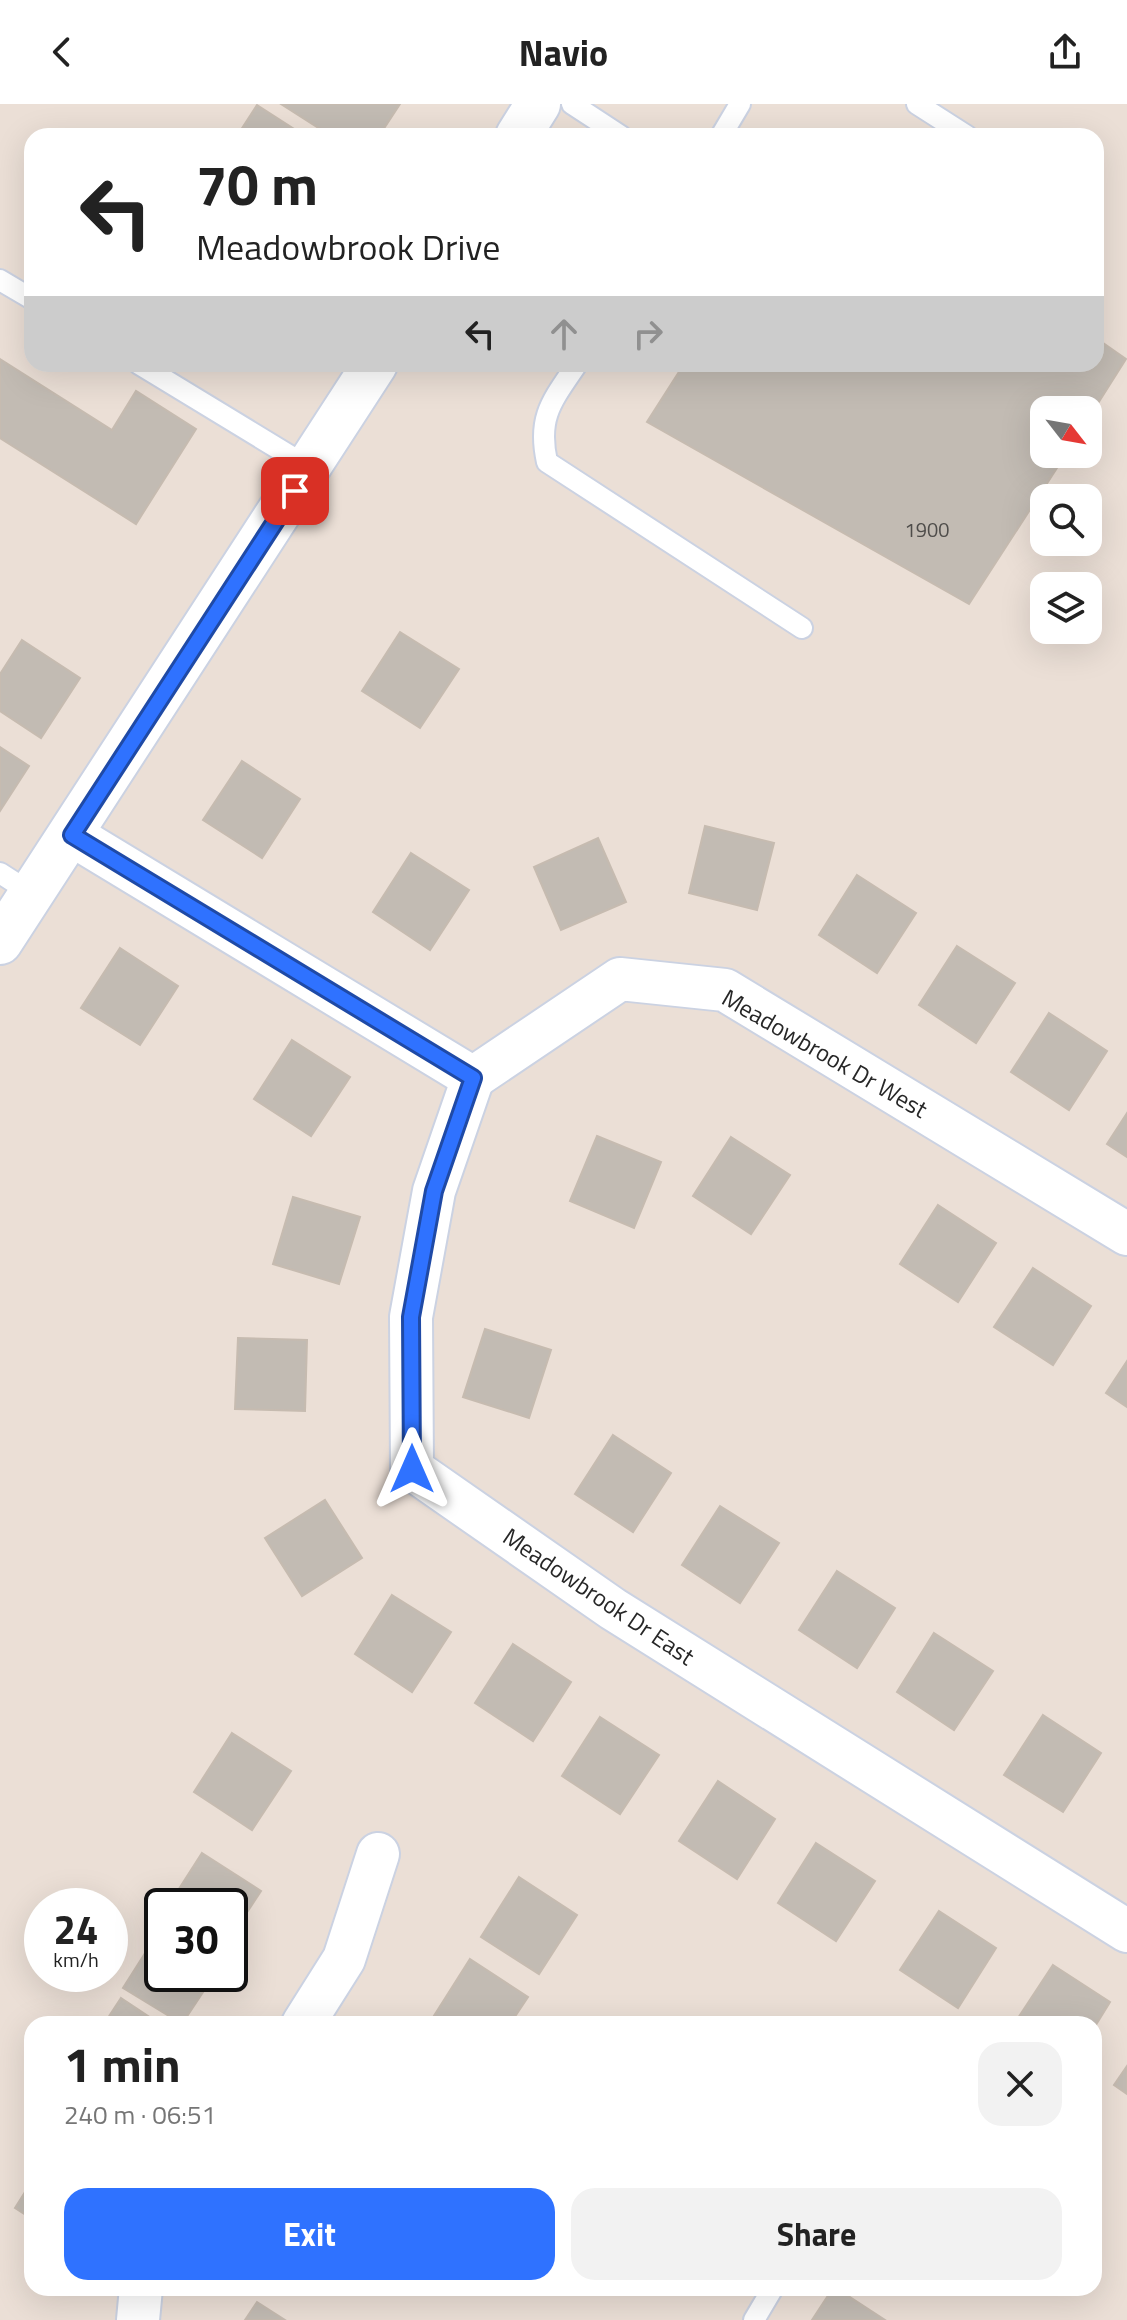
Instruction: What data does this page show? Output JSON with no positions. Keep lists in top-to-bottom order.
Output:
{
  "streets": {
    "street": ["Meadowbrook Dr West", "Meadowbrook Dr East"]
  },
  "crossings": [
    ["Meadowbrook Dr West", "Meadowbrook Dr East"]
  ],
  "house_numbers": ["1900"],
  "north": "bottom right",
  "page": {
    "header": "Navio",
    "turn": ["70 m", "Meadowbrook Drive"],
    "speed": "24 km/h",
    "limit": "30",
    "heading": ["1 min", "240 m · 06:51"],
    "buttons": ["Exit", "Share"]
  }
}
